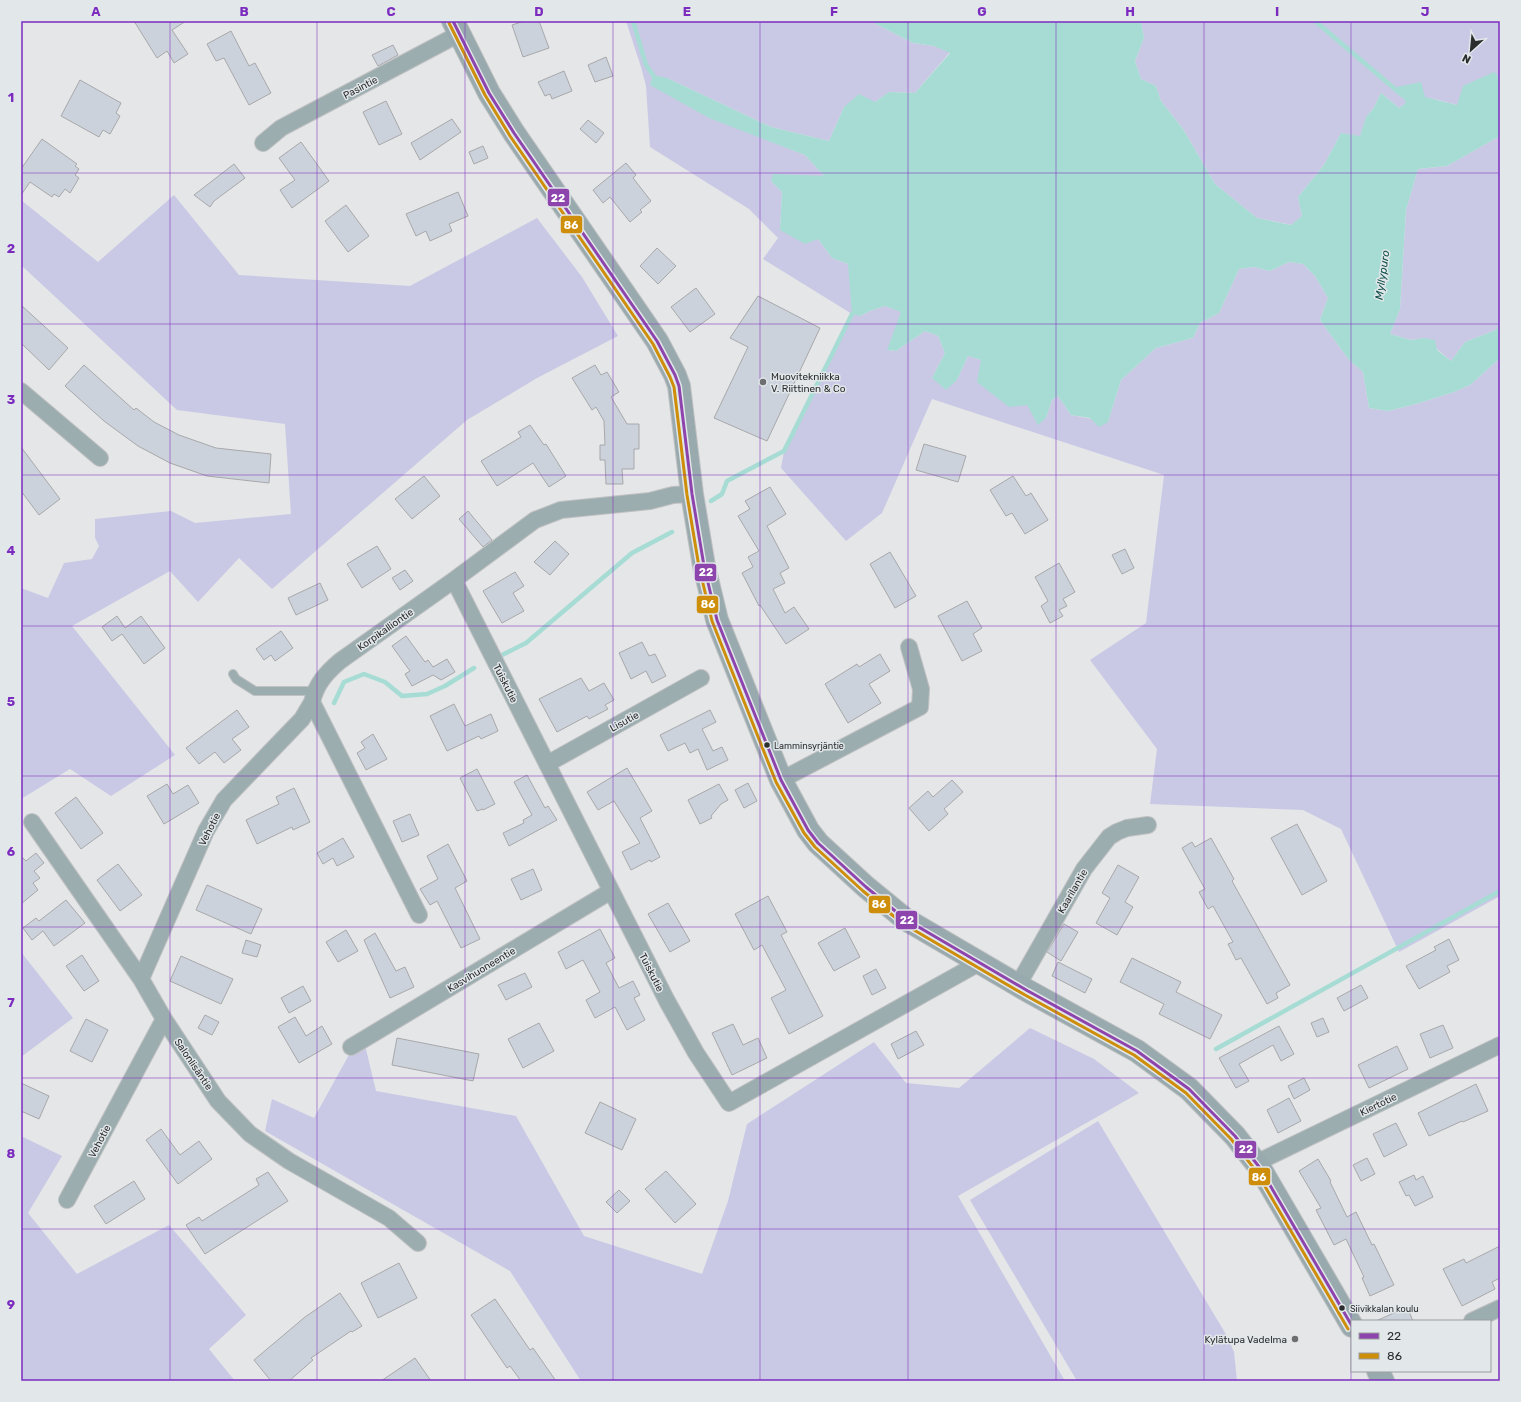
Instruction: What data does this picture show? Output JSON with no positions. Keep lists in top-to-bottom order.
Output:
{
  "streets": {
    "street": [
      "Pasintie",
      "Korpikalliontie",
      "Tuiskutie",
      "Lisutie",
      "Vehotie",
      "Kaarilantie",
      "Kasvihuoneentie",
      "Salonlisäntie",
      "Kiertotie"
    ]
  },
  "crossings": [
    ["Korpikalliontie", "Tuiskutie"],
    ["Korpikalliontie", "Vehotie"],
    ["Tuiskutie", "Lisutie"],
    ["Tuiskutie", "Kasvihuoneentie"],
    ["Vehotie", "Salonlisäntie"]
  ],
  "water": ["Myllypuro"],
  "places": [
    "Muovitekniikka V. Riittinen & Co",
    "Lamminsyrjäntie",
    "Siivikkalan koulu",
    "Kylätupa Vadelma"
  ],
  "lines": ["transit line 22", "transit line 86"],
  "legend": ["22", "86"],
  "north": "bottom left",
  "grid": {
    "columns": [
      "A",
      "B",
      "C",
      "D",
      "E",
      "F",
      "G",
      "H",
      "I",
      "J"
    ],
    "rows": [
      "1",
      "2",
      "3",
      "4",
      "5",
      "6",
      "7",
      "8",
      "9"
    ]
  }
}
